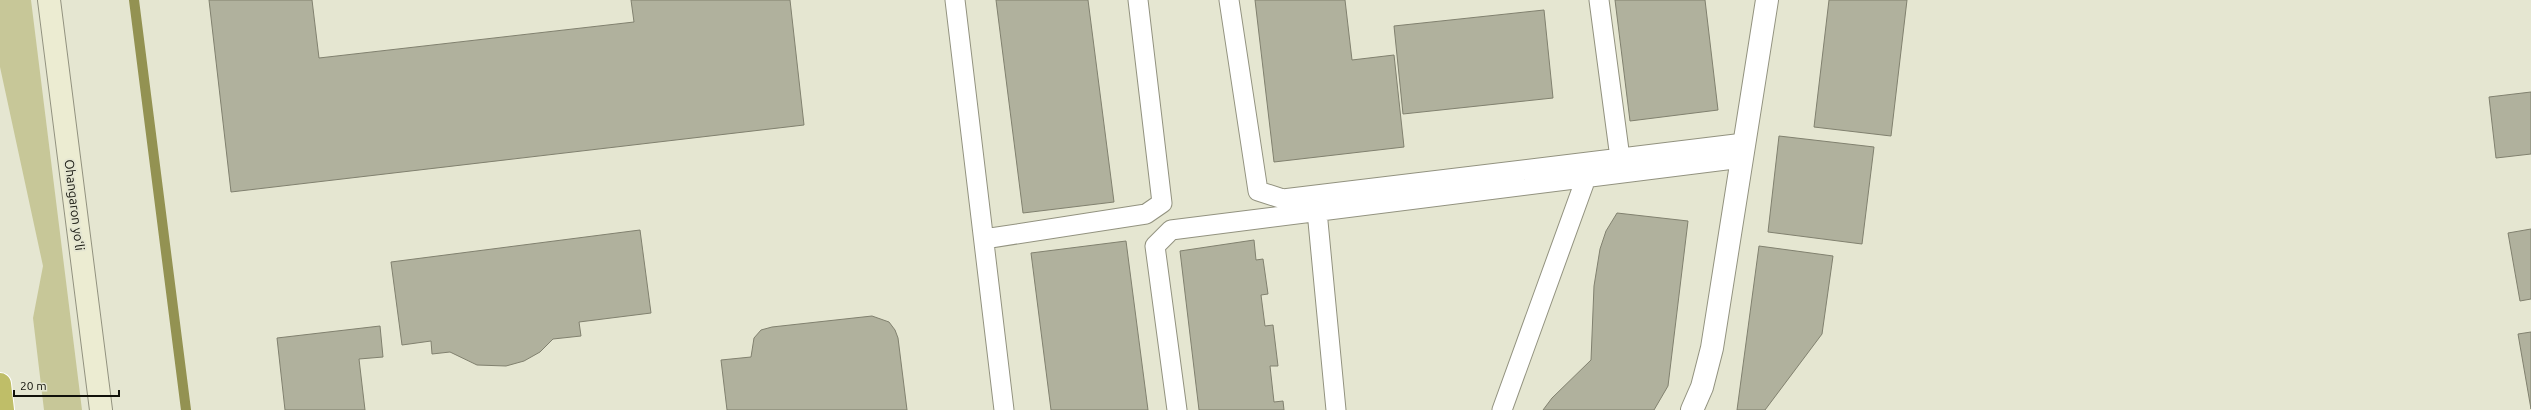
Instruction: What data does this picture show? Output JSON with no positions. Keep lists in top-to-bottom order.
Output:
{
  "streets": {
    "main road": ["Ohangaron yoʻli"]
  },
  "scale_bar": "20 m"
}
